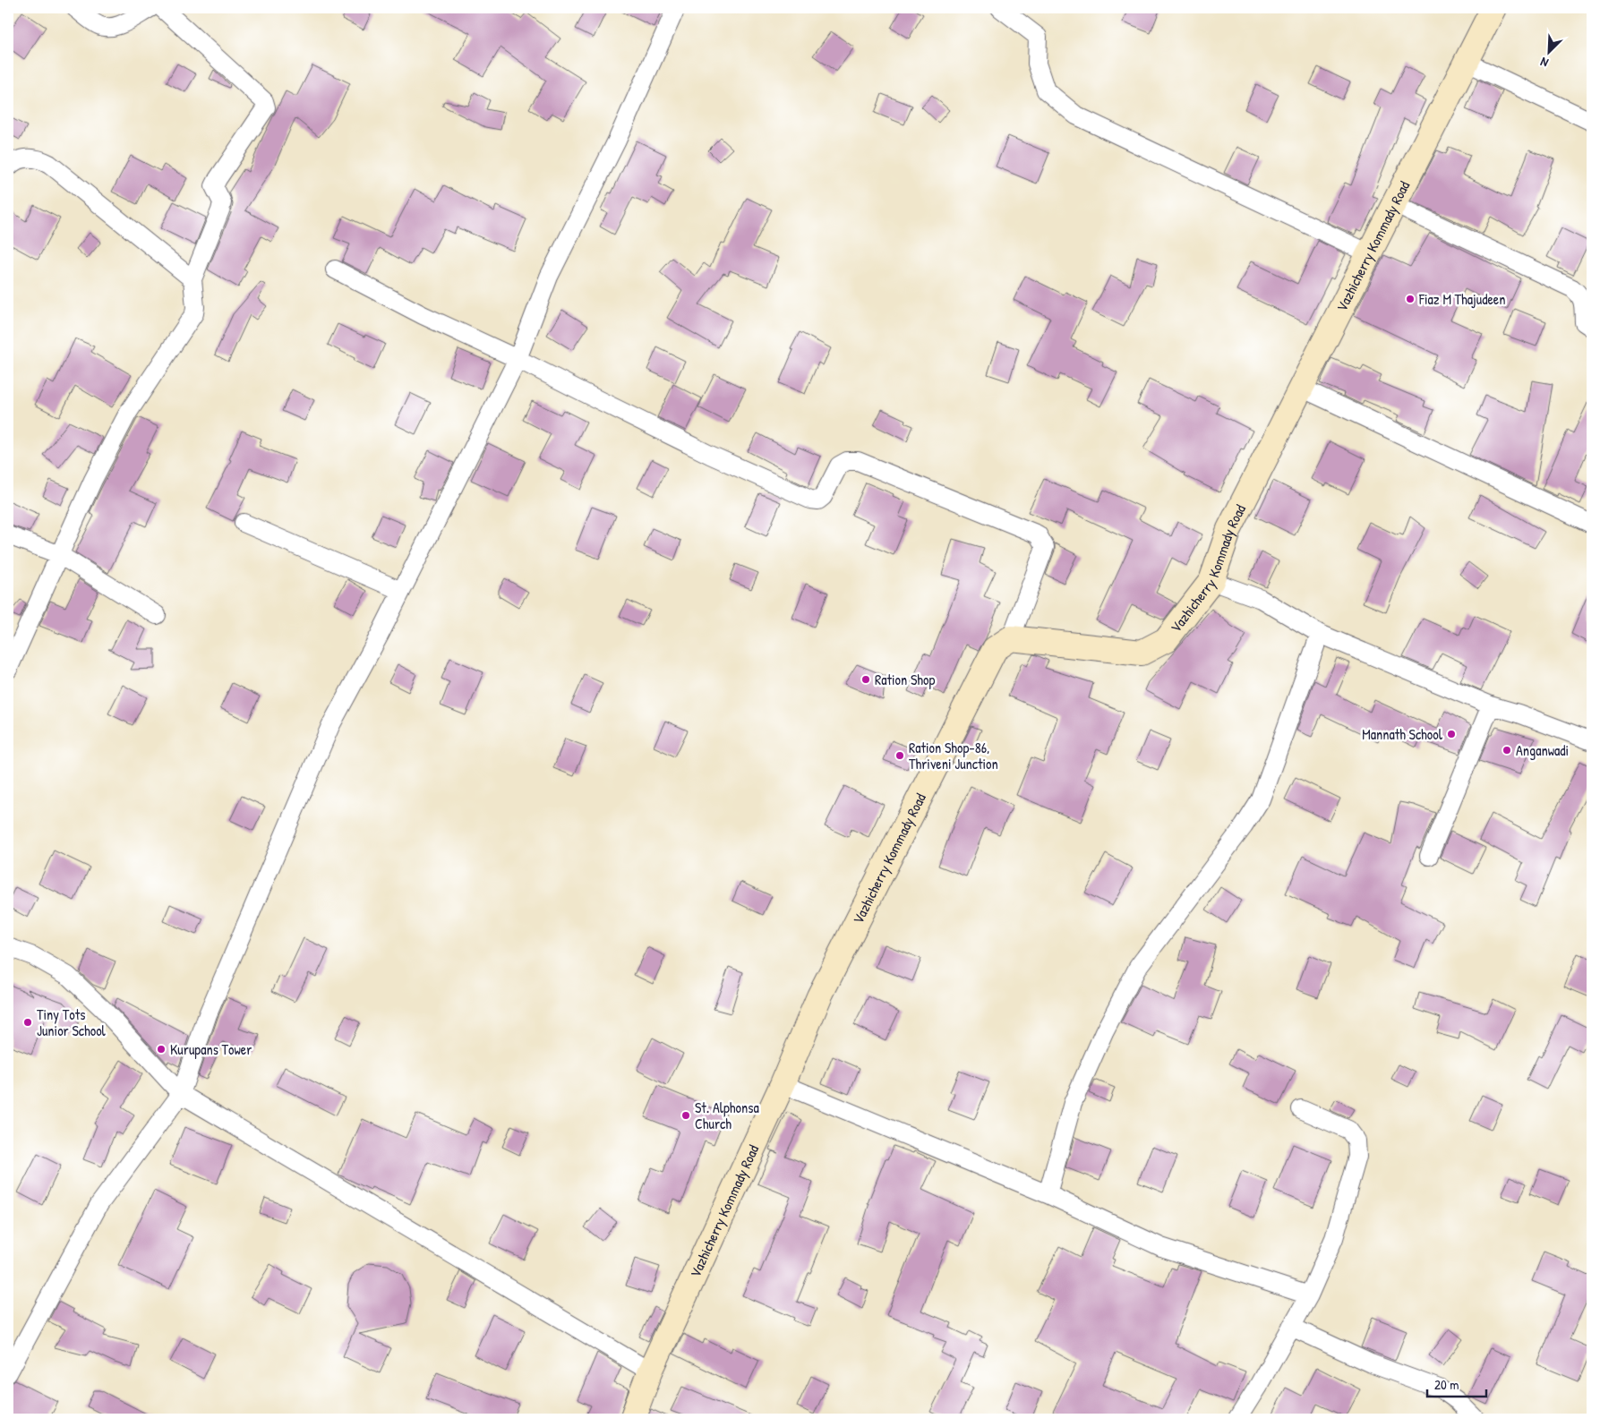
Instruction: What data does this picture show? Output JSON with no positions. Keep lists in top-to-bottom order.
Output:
{
  "streets": {
    "main road": ["Vazhicherry Kommady Road"]
  },
  "places": [
    "Fiaz M Thajudeen",
    "Ration Shop",
    "Mannath School",
    "Anganwadi",
    "Ration Shop-86, Thriveni Junction",
    "Tiny Tots Junior School",
    "Kurupans Tower",
    "St. Alphonsa Church"
  ],
  "scale_bar": "20 m",
  "north": "bottom left"
}
